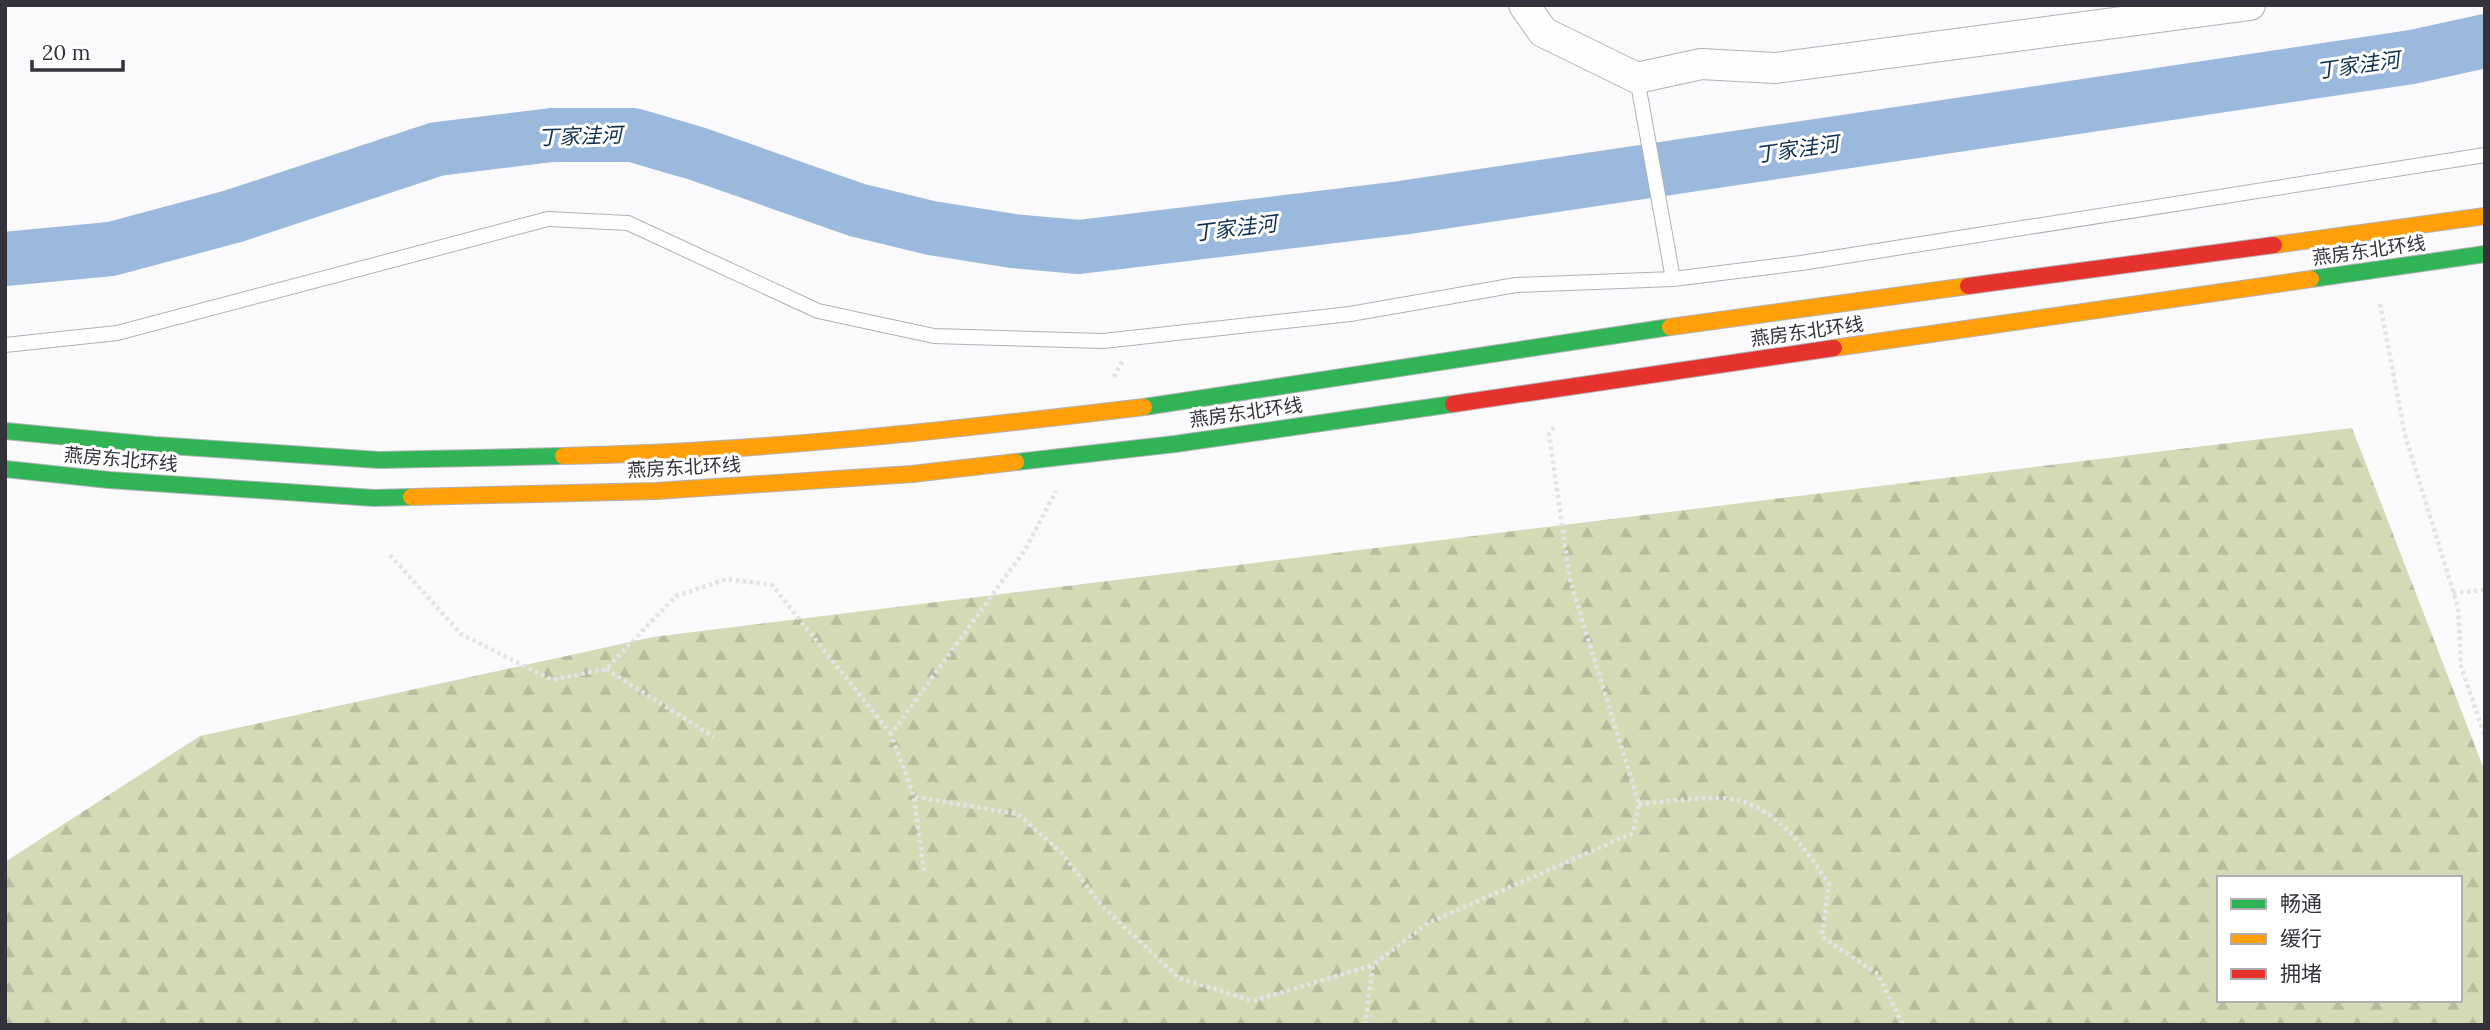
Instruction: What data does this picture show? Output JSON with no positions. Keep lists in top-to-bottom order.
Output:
{
  "streets": {
    "main road": ["燕房东北环线"]
  },
  "water": ["丁家洼河"],
  "legend": ["畅通", "缓行", "拥堵"],
  "scale_bar": "20 m"
}
